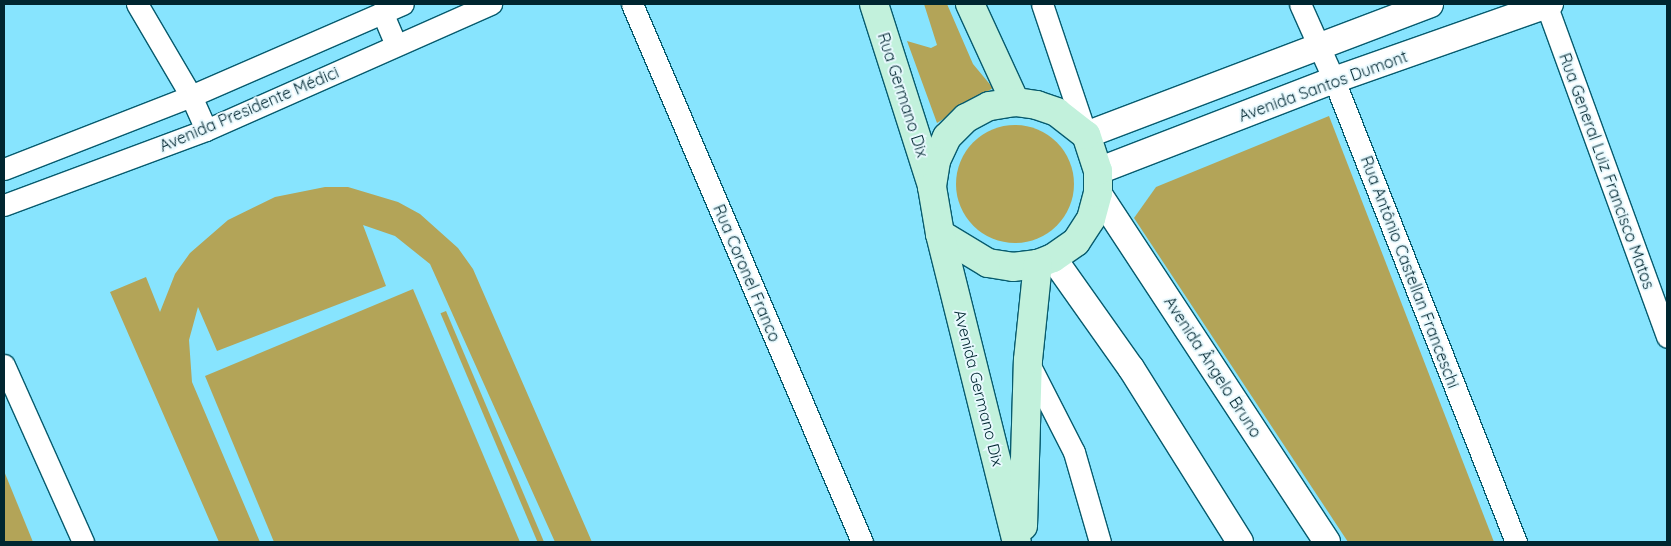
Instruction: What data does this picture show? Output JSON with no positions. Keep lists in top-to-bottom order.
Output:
{
  "streets": {
    "main road": ["Rua Germano Dix", "Avenida Germano Dix"],
    "street": [
      "Avenida Santos Dumont",
      "Avenida Presidente Médici",
      "Rua General Luiz Francisco Matos",
      "Rua Antônio Castellan Franceschi",
      "Rua Coronel Franco",
      "Avenida Ângelo Bruno"
    ]
  },
  "crossings": [
    ["Avenida Santos Dumont", "Rua Germano Dix"],
    ["Avenida Santos Dumont", "Rua General Luiz Francisco Matos"],
    ["Avenida Santos Dumont", "Rua Antônio Castellan Franceschi"],
    ["Avenida Santos Dumont", "Avenida Ângelo Bruno"],
    ["Avenida Santos Dumont", "Avenida Germano Dix"],
    ["Rua Germano Dix", "Avenida Ângelo Bruno"],
    ["Rua Germano Dix", "Avenida Germano Dix"],
    ["Avenida Ângelo Bruno", "Avenida Germano Dix"]
  ]
}
